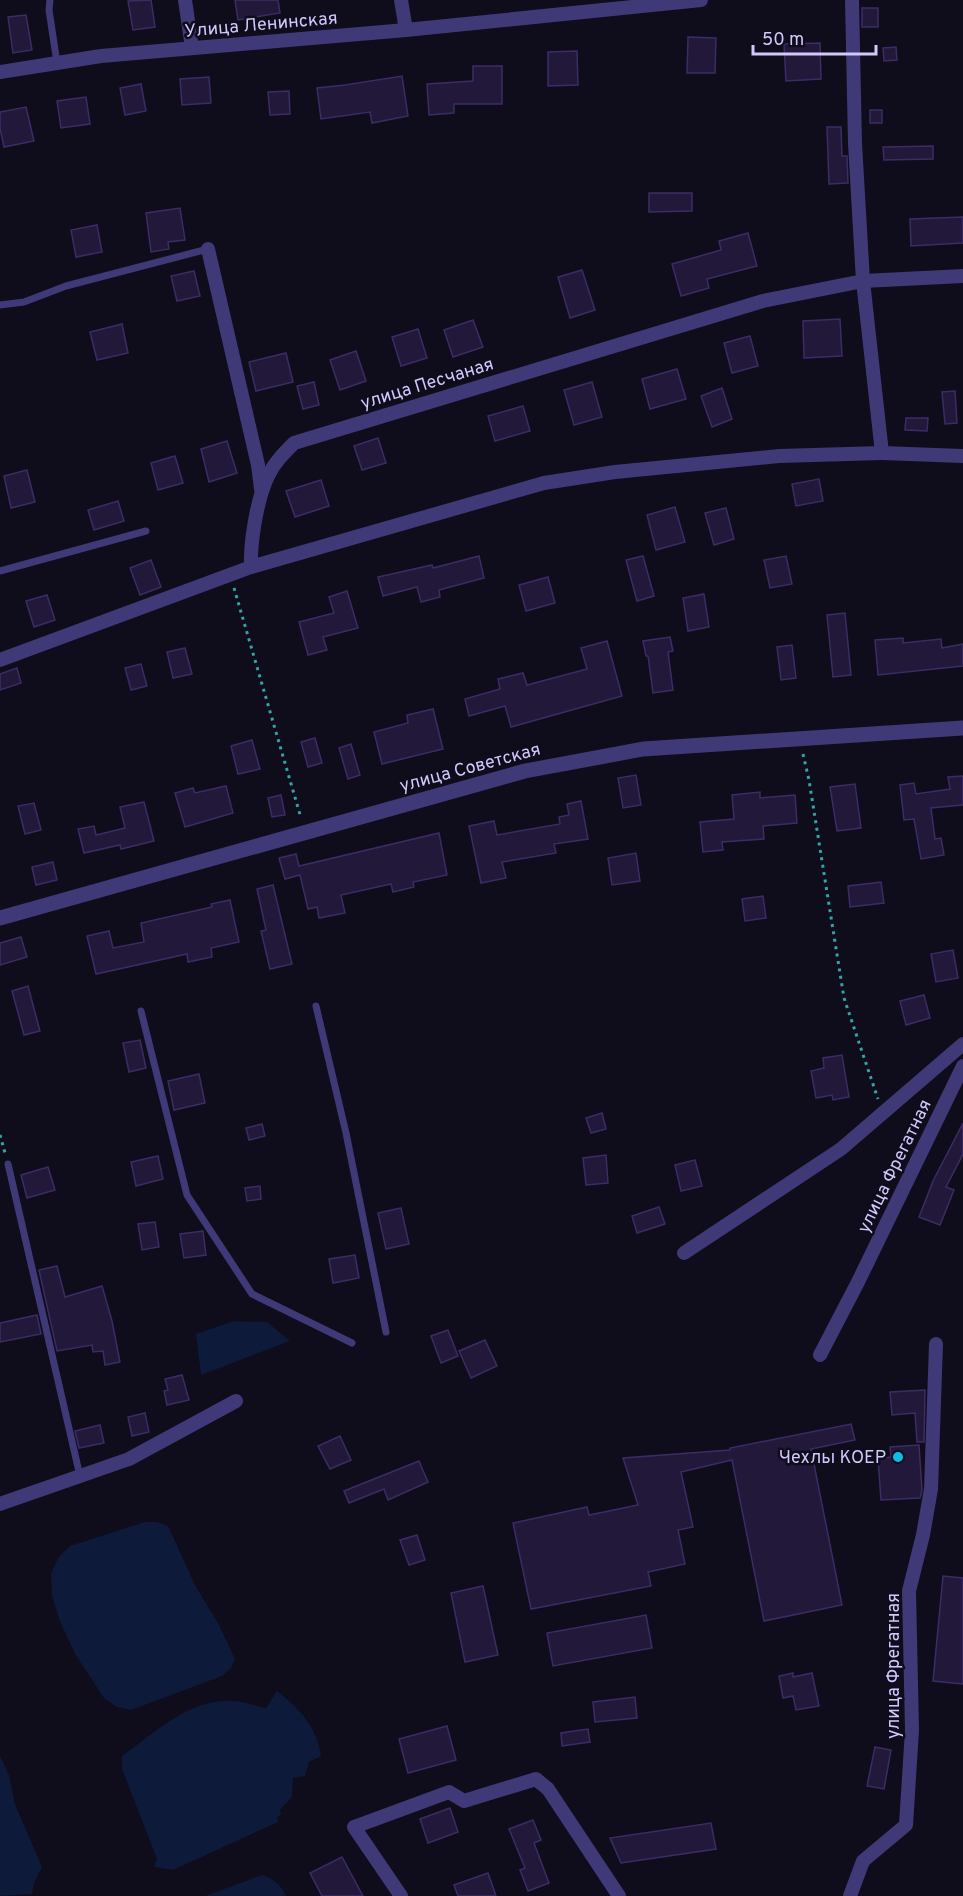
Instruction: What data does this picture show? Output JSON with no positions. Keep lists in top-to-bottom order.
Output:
{
  "streets": {
    "street": [
      "Улица Ленинская",
      "улица Песчаная",
      "улица Советская",
      "улица Фрегатная"
    ]
  },
  "places": ["Чехлы КОЕР"],
  "scale_bar": "50 m"
}
